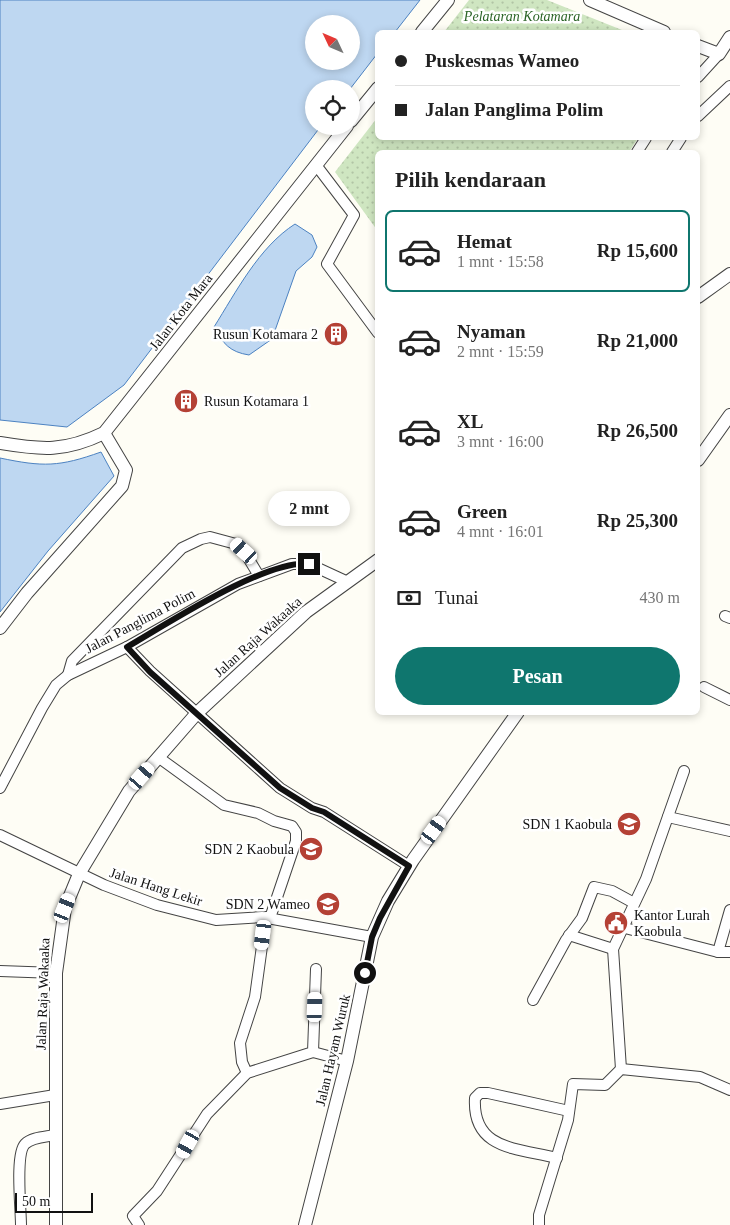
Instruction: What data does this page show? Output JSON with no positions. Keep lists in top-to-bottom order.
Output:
{
  "streets": {
    "street": [
      "Jalan Kota Mara",
      "Jalan Panglima Polim",
      "Jalan Raja Wakaaka",
      "Jalan Hang Lekir",
      "Jalan Hayam Wuruk"
    ]
  },
  "crossings": [
    ["Jalan Panglima Polim", "Jalan Raja Wakaaka"],
    ["Jalan Raja Wakaaka", "Jalan Hang Lekir"],
    ["Jalan Hang Lekir", "Jalan Hayam Wuruk"]
  ],
  "parks": ["Pelataran Kotamara"],
  "places": {
    "building": ["Rusun Kotamara 2", "Rusun Kotamara 1"],
    "school or university": ["SDN 1 Kaobula", "SDN 2 Kaobula", "SDN 2 Wameo"],
    "public building": ["Kantor Lurah Kaobula"]
  },
  "scale_bar": "50 m",
  "north": "top left",
  "page": {
    "banner": ["Puskesmas Wameo", "Jalan Panglima Polim"],
    "heading": "Pilih kendaraan",
    "list": [
      {
        "name": "Hemat",
        "note": "1 mnt · 15:58",
        "value": "Rp 15,600"
      },
      {
        "name": "Nyaman",
        "note": "2 mnt · 15:59",
        "value": "Rp 21,000"
      },
      {
        "name": "XL",
        "note": "3 mnt · 16:00",
        "value": "Rp 26,500"
      },
      {
        "name": "Green",
        "note": "4 mnt · 16:01",
        "value": "Rp 25,300"
      }
    ],
    "bubble": "2 mnt",
    "pay": ["Tunai", "430 m"],
    "buttons": "Pesan",
    "scale": "50 m"
  }
}
